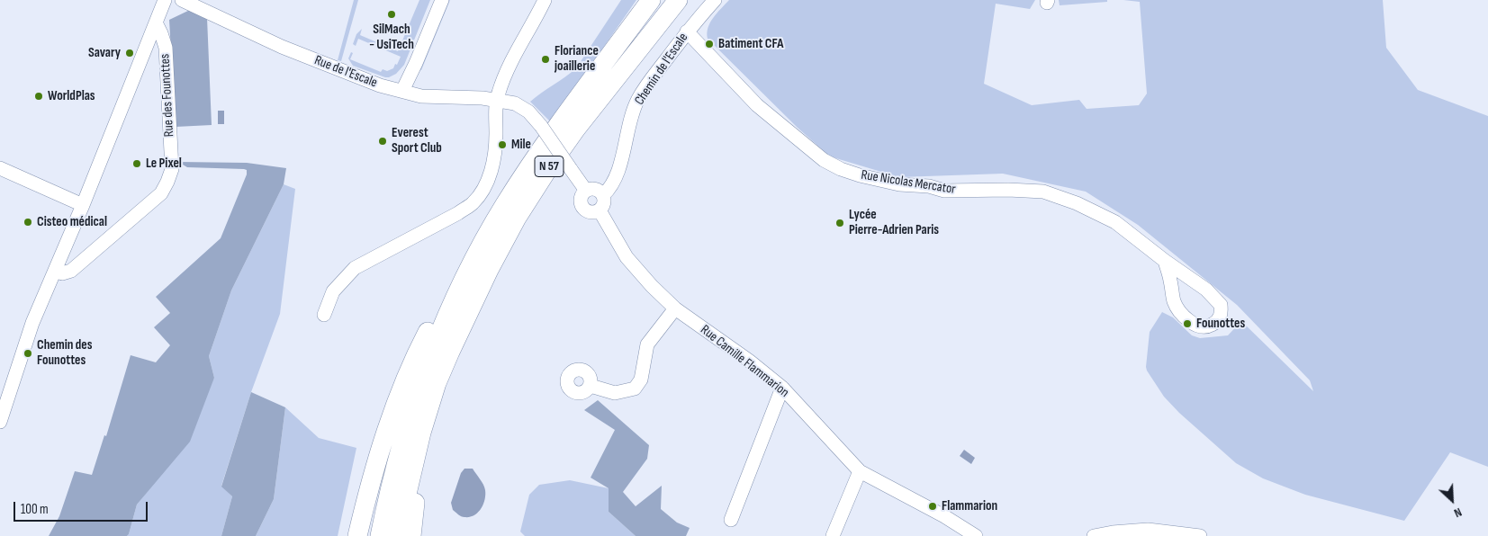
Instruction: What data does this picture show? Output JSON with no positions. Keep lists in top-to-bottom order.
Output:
{
  "streets": {
    "highway": ["N 57"],
    "street": [
      "Chemin de l'Escale",
      "Rue de l'Escale",
      "Rue des Founottes",
      "Rue Nicolas Mercator",
      "Rue Camille Flammarion"
    ]
  },
  "crossings": [
    ["Chemin de l'Escale", "Rue de l'Escale"],
    ["Chemin de l'Escale", "Rue Nicolas Mercator"],
    ["Chemin de l'Escale", "Rue Camille Flammarion"],
    ["Rue de l'Escale", "Rue Camille Flammarion"]
  ],
  "places": [
    "SilMach - UsiTech",
    "Batiment CFA",
    "Savary",
    "Floriance joaillerie",
    "WorldPlas",
    "Everest Sport Club",
    "Mile",
    "Le Pixel",
    "Cisteo médical",
    "Lycée Pierre-Adrien Paris",
    "Founottes",
    "Chemin des Founottes",
    "Flammarion"
  ],
  "scale_bar": "100 m",
  "north": "bottom right"
}
